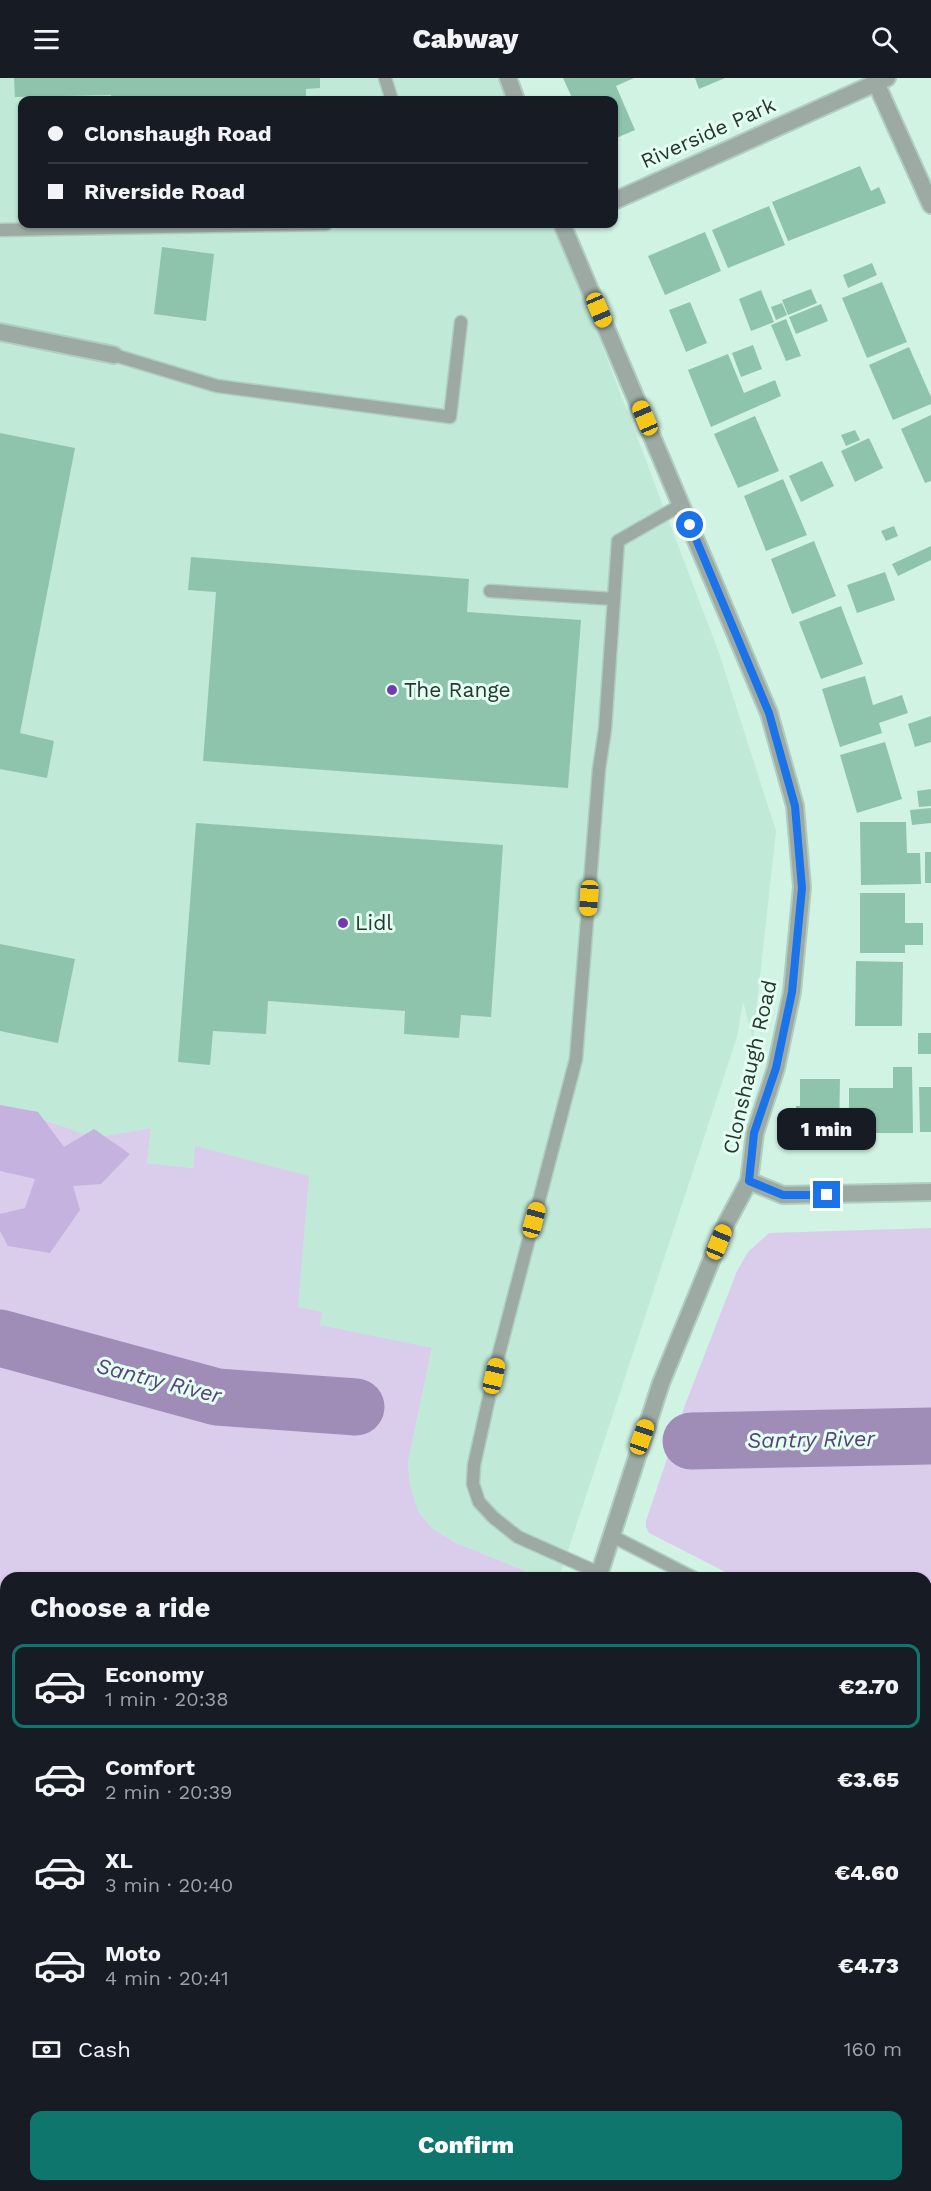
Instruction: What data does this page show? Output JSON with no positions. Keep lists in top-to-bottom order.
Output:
{
  "streets": {
    "street": ["Riverside Park", "Clonshaugh Road"]
  },
  "water": ["Santry River"],
  "places": ["The Range", "Lidl"],
  "page": {
    "header": "Cabway",
    "banner": ["Clonshaugh Road", "Riverside Road"],
    "bubble": "1 min",
    "heading": "Choose a ride",
    "list": [
      {
        "name": "Economy",
        "note": "1 min · 20:38",
        "value": "€2.70"
      },
      {
        "name": "Comfort",
        "note": "2 min · 20:39",
        "value": "€3.65"
      },
      {
        "name": "XL",
        "note": "3 min · 20:40",
        "value": "€4.60"
      },
      {
        "name": "Moto",
        "note": "4 min · 20:41",
        "value": "€4.73"
      }
    ],
    "pay": ["Cash", "160 m"],
    "buttons": "Confirm"
  }
}
